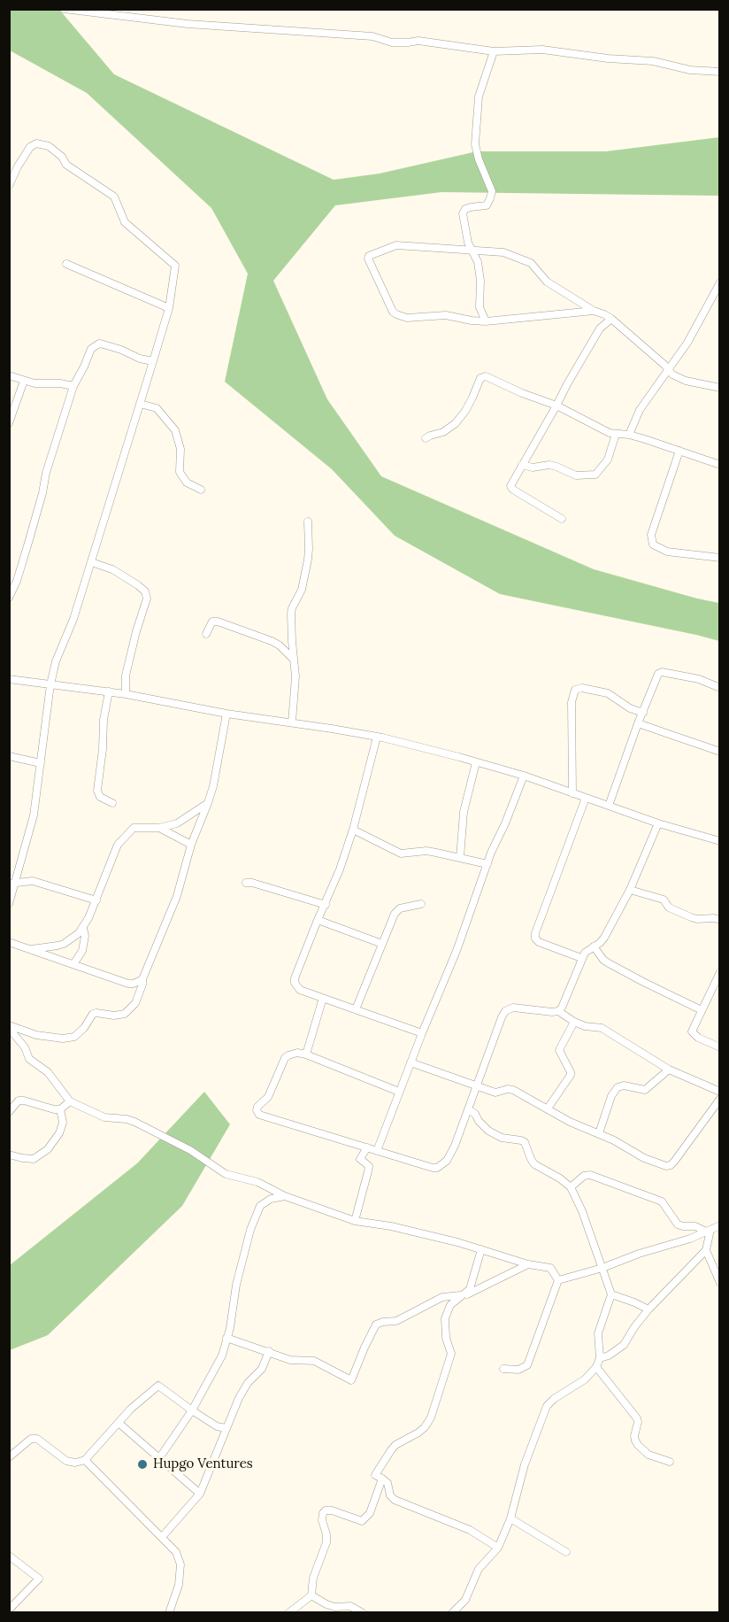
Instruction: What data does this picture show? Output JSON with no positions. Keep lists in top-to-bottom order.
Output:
{
  "places": ["Hupgo Ventures"]
}
